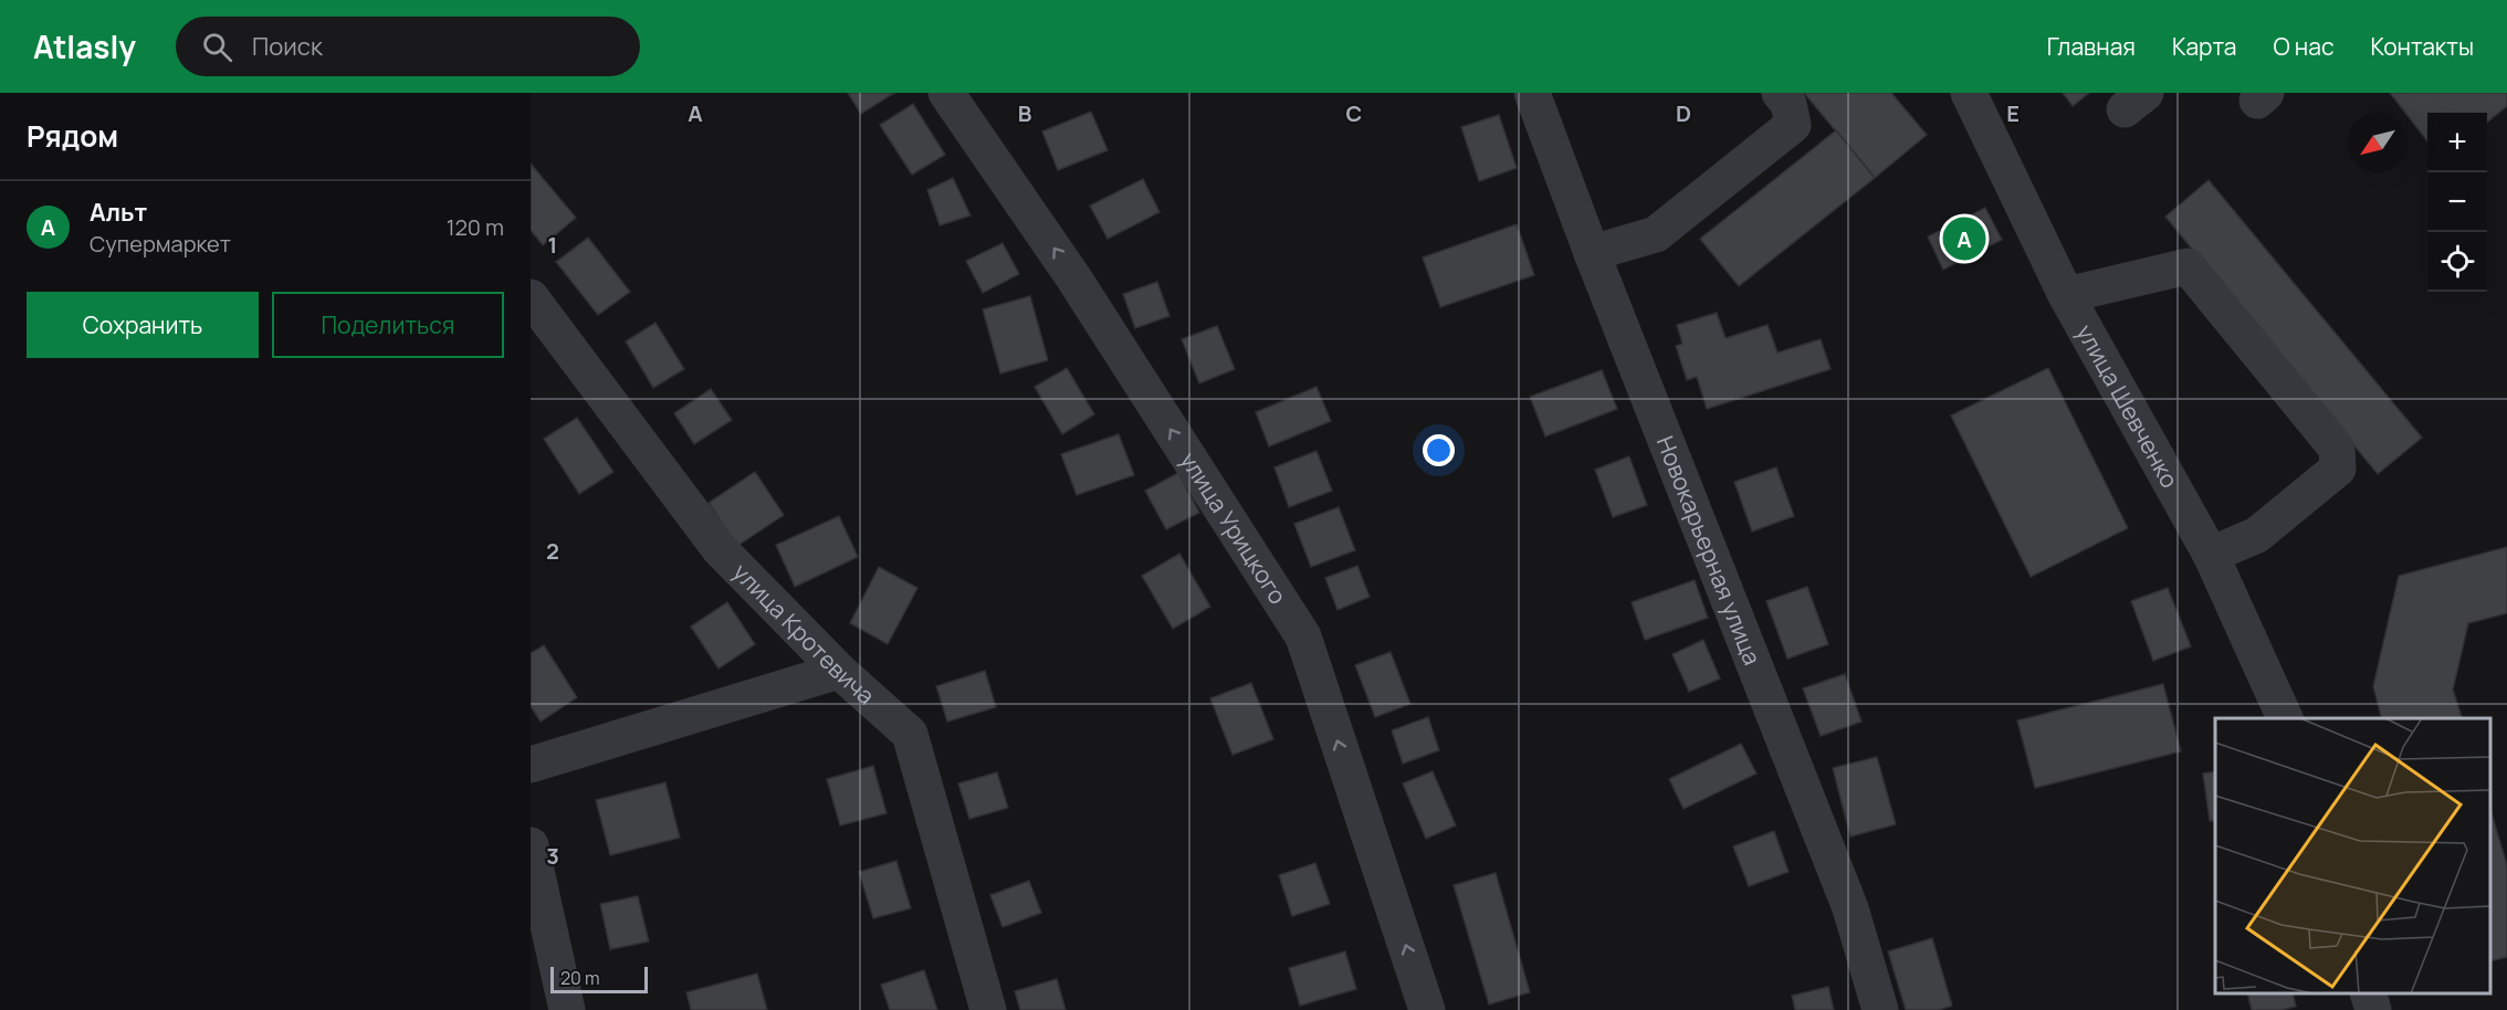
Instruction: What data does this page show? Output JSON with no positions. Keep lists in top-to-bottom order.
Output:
{
  "streets": {
    "street": [
      "улица Шевченко",
      "улица Урицкого",
      "Новокарьерная улица",
      "улица Кротевича"
    ]
  },
  "one_way": ["улица Урицкого"],
  "scale_bar": "20 m",
  "north": "bottom left",
  "page": {
    "header": "Atlasly",
    "search": "Поиск",
    "nav": [
      "Главная",
      "Карта",
      "О нас",
      "Контакты"
    ],
    "heading": "Рядом",
    "map_buttons": ["+", "−"],
    "list": [
      {
        "mark": "A",
        "name": "Альт",
        "note": "Супермаркет",
        "value": "120 m"
      }
    ],
    "pins": "A",
    "buttons": ["Сохранить", "Поделиться"],
    "scale": "20 m"
  },
  "grid": {
    "columns": [
      "A",
      "B",
      "C",
      "D",
      "E"
    ],
    "rows": ["1", "2", "3"]
  }
}
